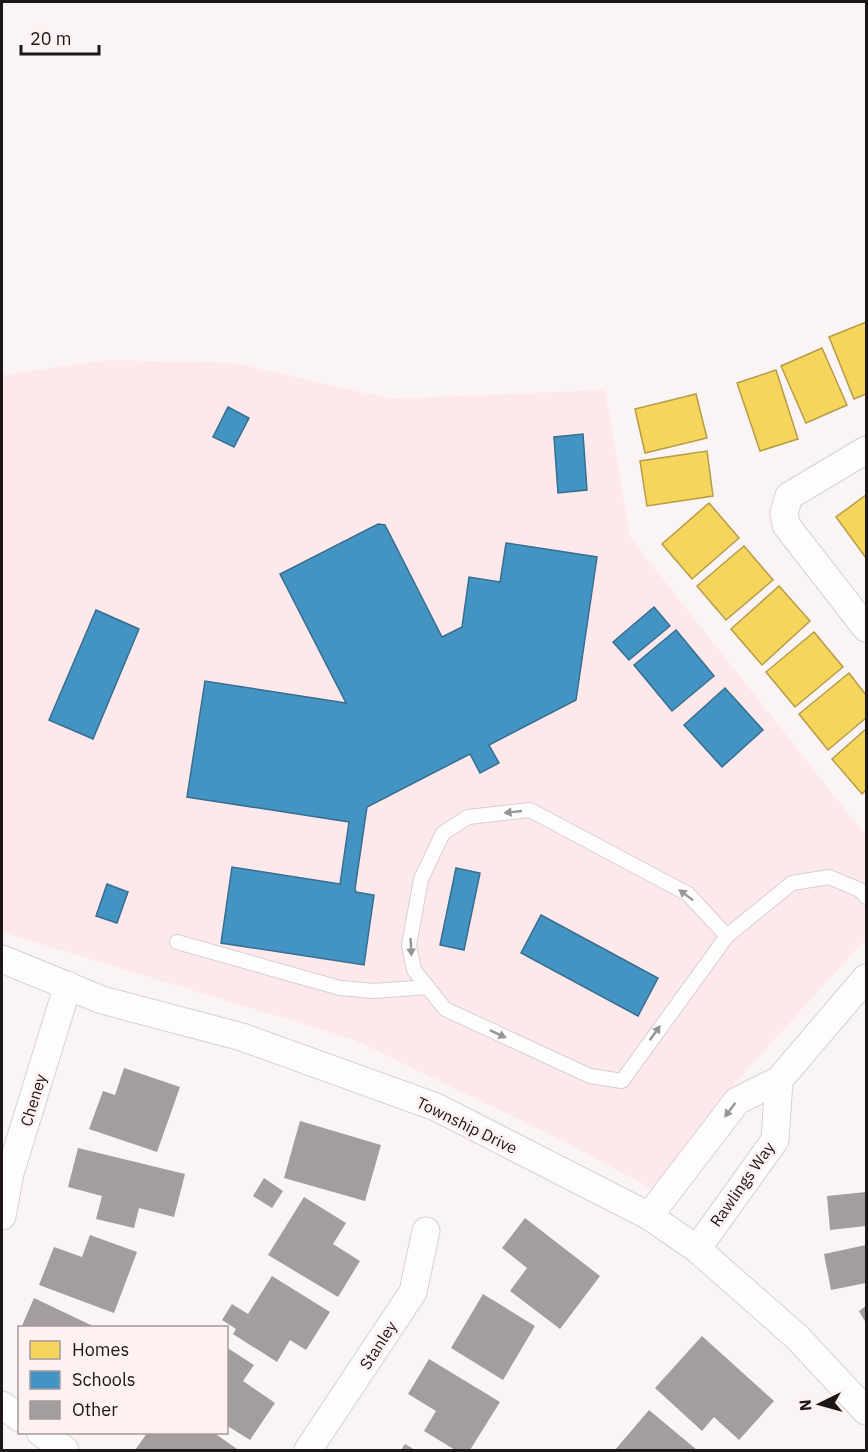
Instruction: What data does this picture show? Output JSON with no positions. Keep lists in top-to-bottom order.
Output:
{
  "streets": {
    "street": [
      "Cheney",
      "Township Drive",
      "Rawlings Way",
      "Stanley"
    ]
  },
  "crossings": [
    ["Cheney", "Township Drive"],
    ["Township Drive", "Rawlings Way"]
  ],
  "legend": ["Homes", "Schools", "Other"],
  "scale_bar": "20 m",
  "north": "left"
}
